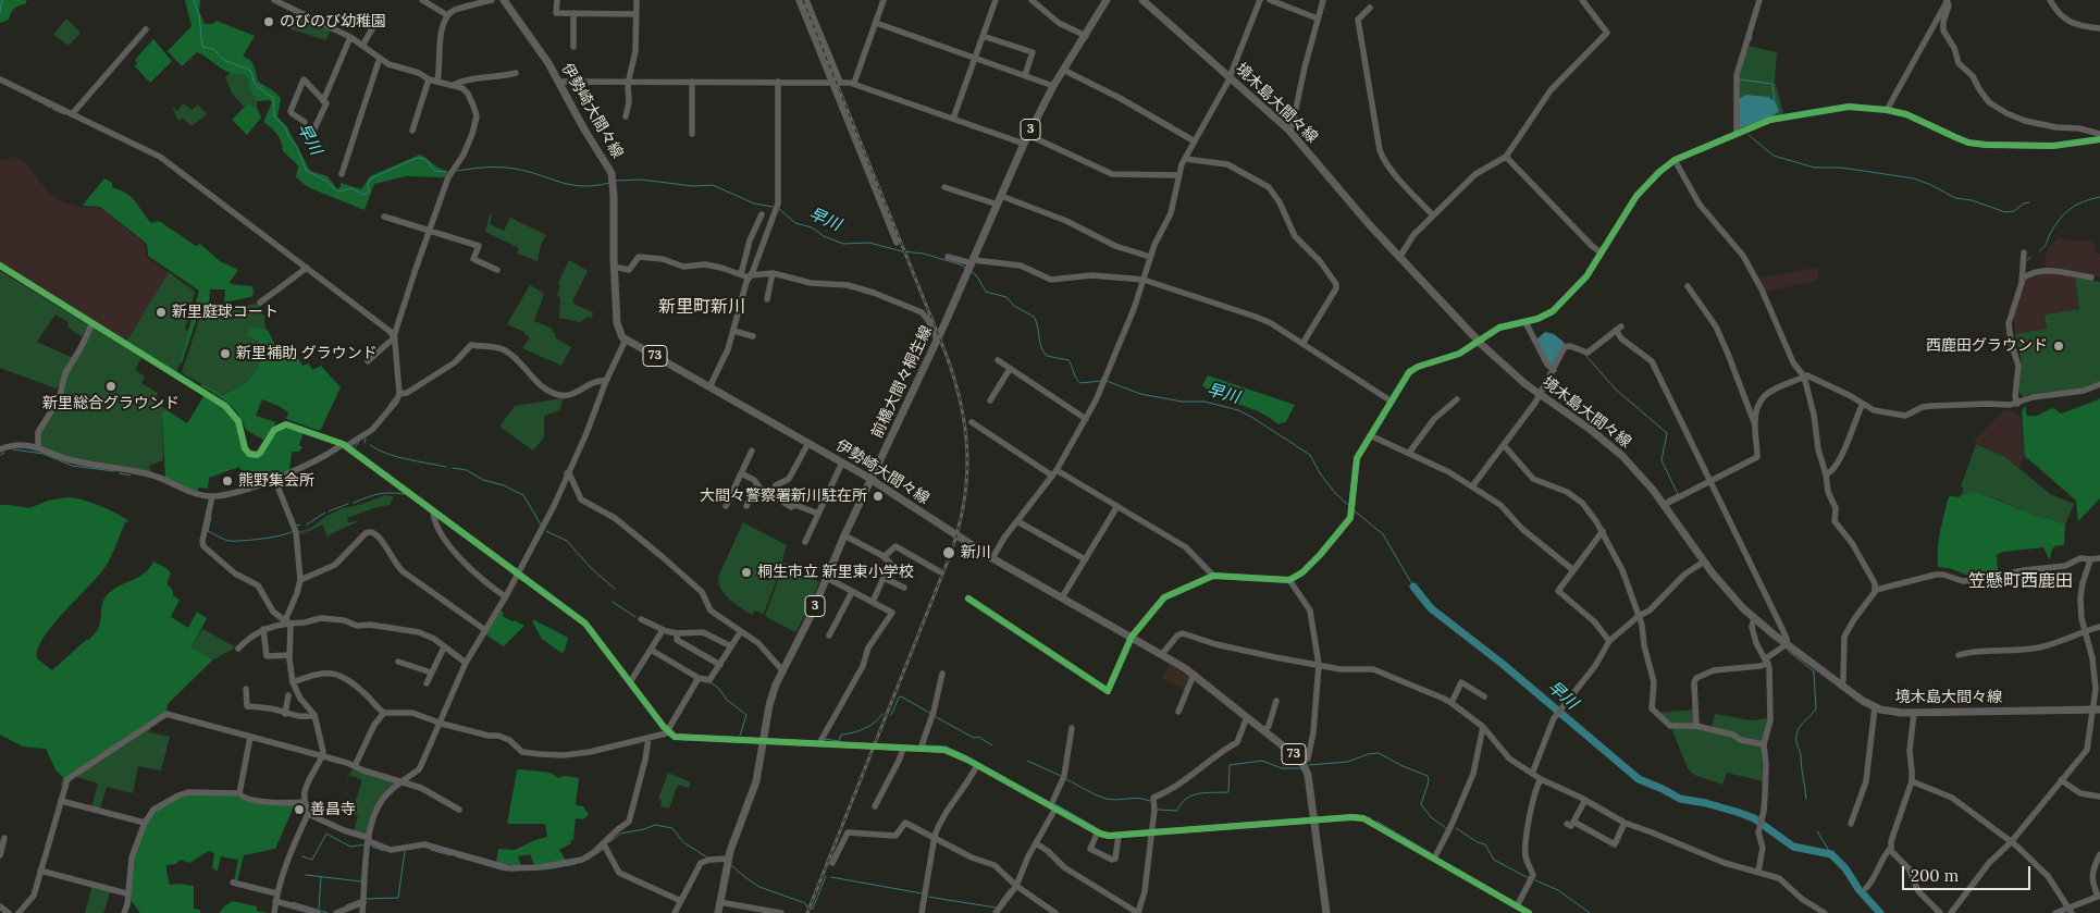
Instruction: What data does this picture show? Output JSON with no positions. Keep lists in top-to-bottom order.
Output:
{
  "streets": {
    "main road": [
      "境木島大間々線",
      "伊勢崎大間々線",
      "3",
      "73",
      "前橋大間々桐生線"
    ]
  },
  "crossings": [
    ["伊勢崎大間々線", "73"],
    ["伊勢崎大間々線", "前橋大間々桐生線"]
  ],
  "districts": ["新里町新川", "笠懸町西鹿田"],
  "water": ["早川"],
  "places": [
    "のびのび幼稚園",
    "新里庭球コート",
    "西鹿田グラウンド",
    "新里補助 グラウンド",
    "新里総合グラウンド",
    "熊野集会所",
    "大間々警察署新川駐在所",
    "新川",
    "桐生市立 新里東小学校",
    "善昌寺"
  ],
  "scale_bar": "200 m"
}
